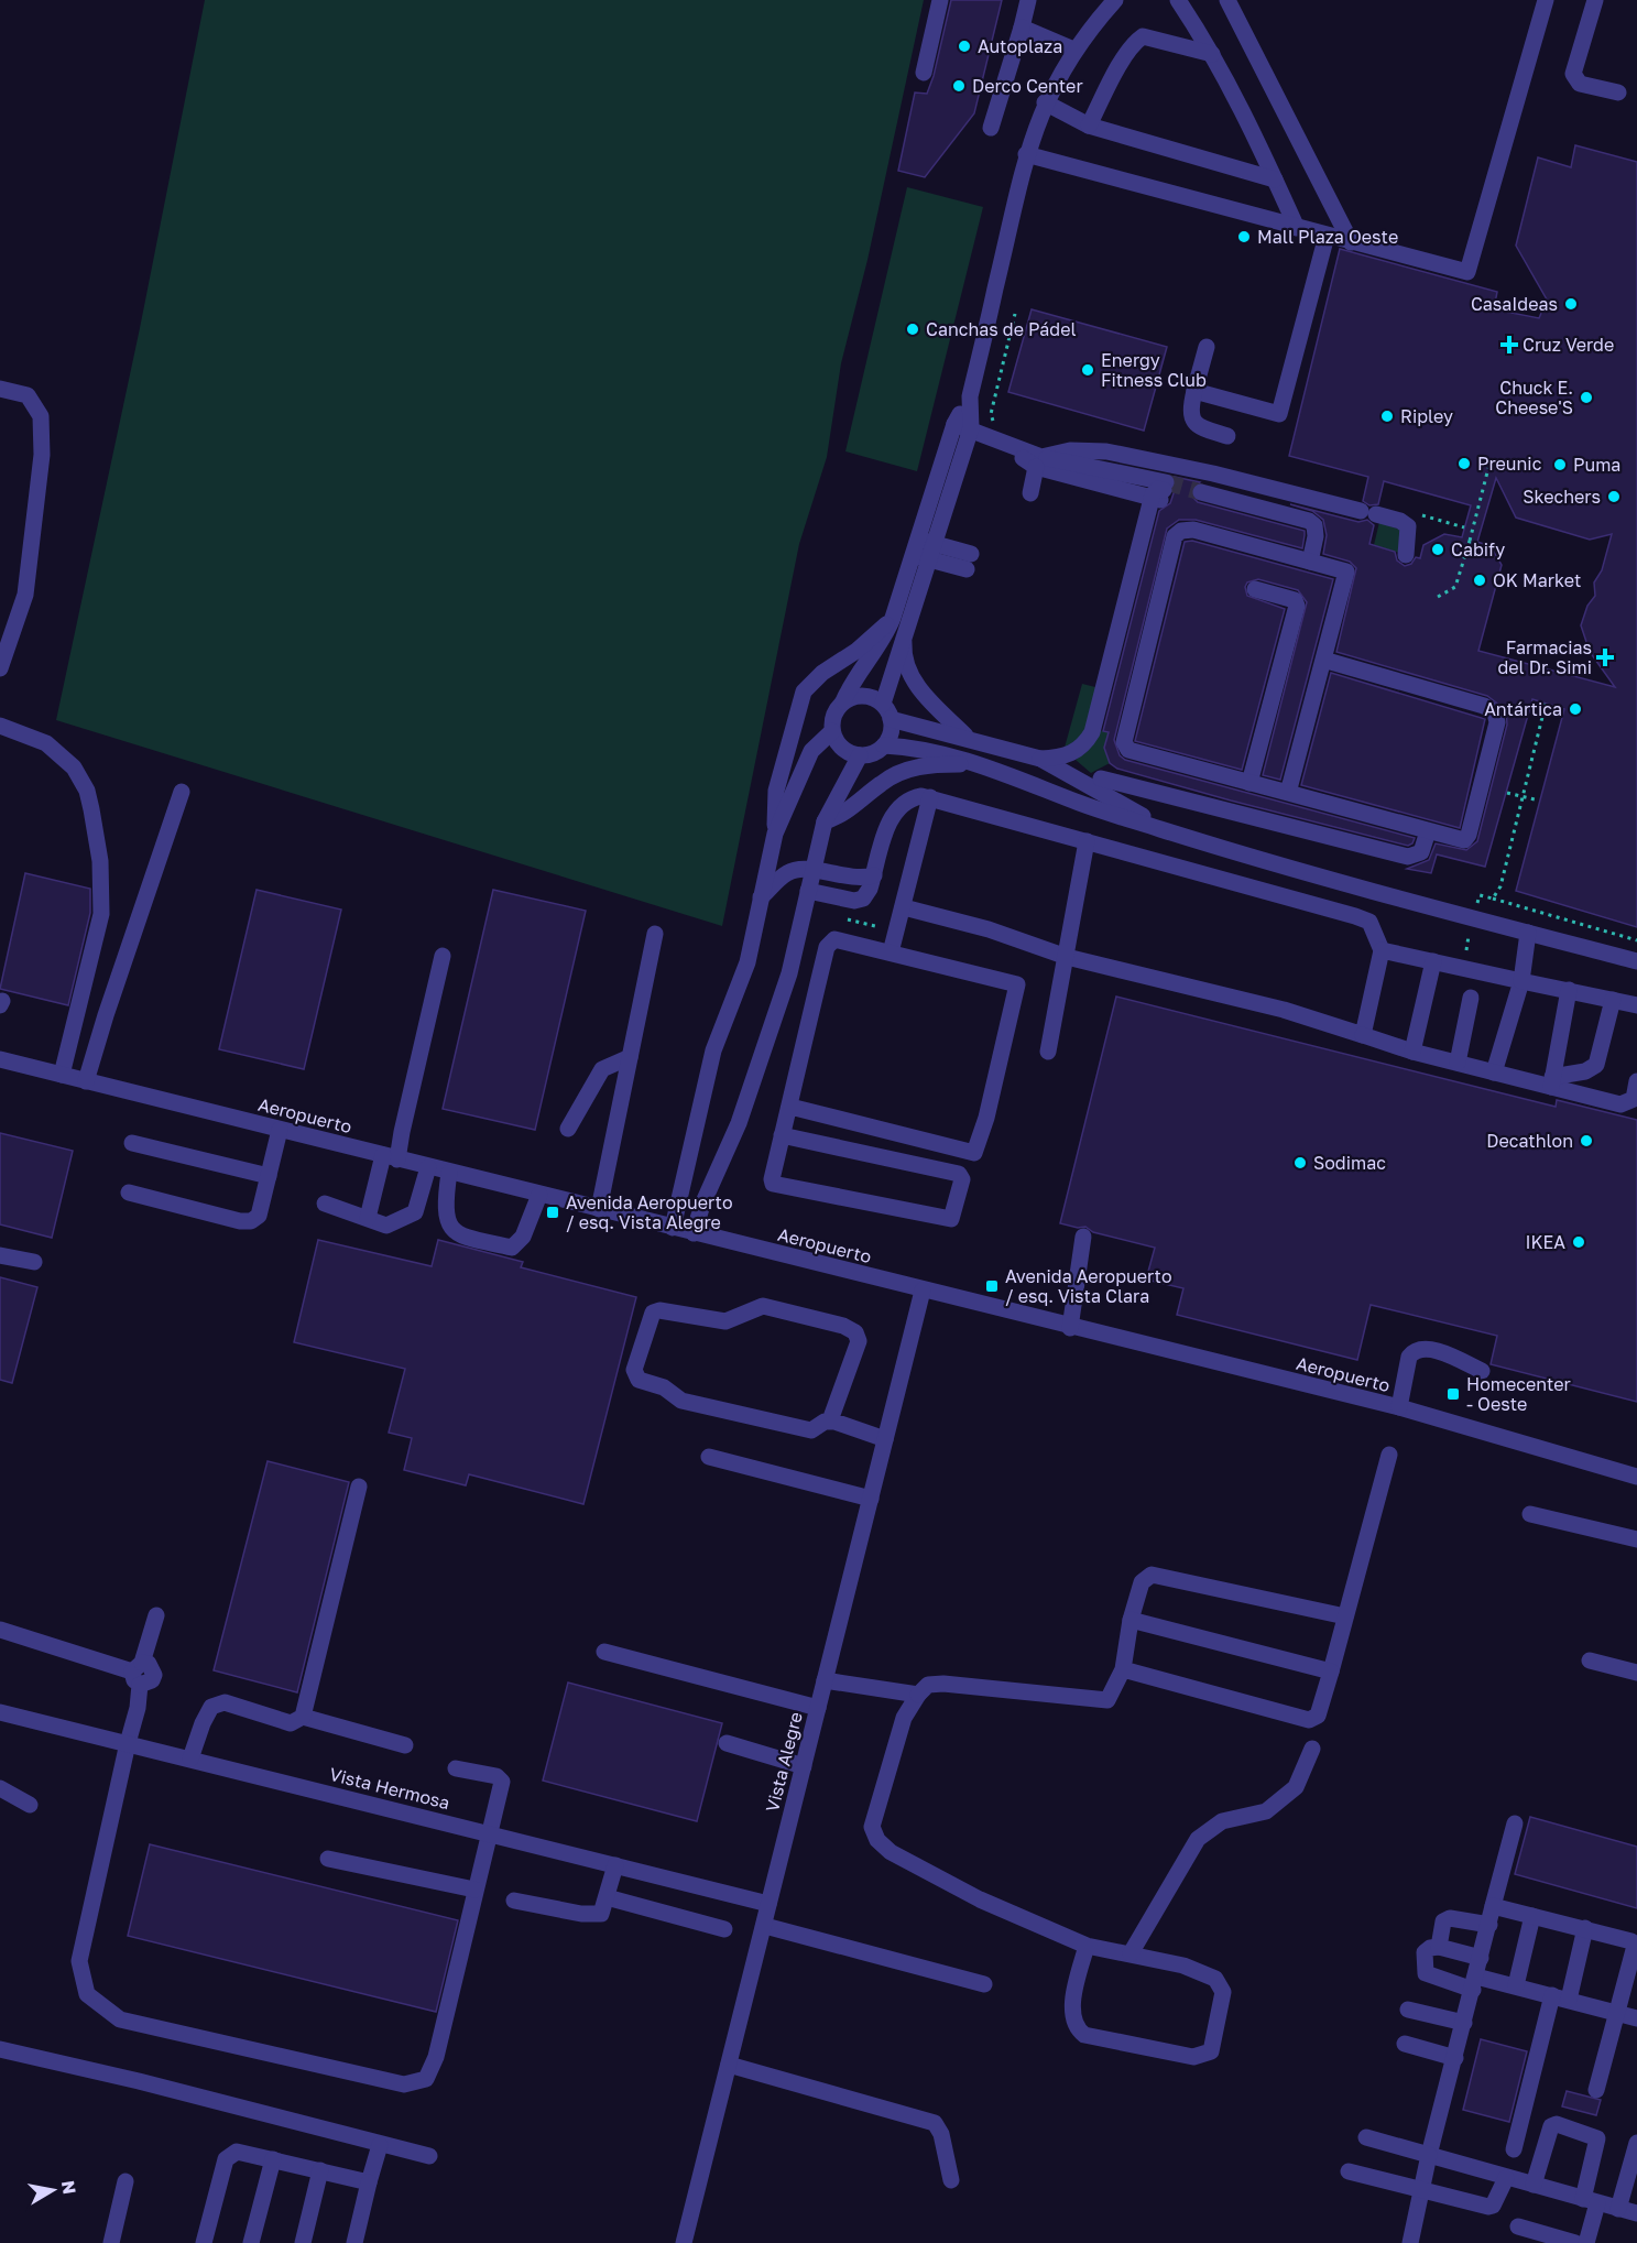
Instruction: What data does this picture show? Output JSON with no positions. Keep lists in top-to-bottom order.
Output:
{
  "streets": {
    "street": ["Aeropuerto", "Vista Alegre", "Vista Hermosa"]
  },
  "crossings": [
    ["Aeropuerto", "Vista Alegre"],
    ["Vista Alegre", "Vista Hermosa"]
  ],
  "places": {
    "other": [
      "Autoplaza",
      "Derco Center",
      "Mall Plaza Oeste",
      "CasaIdeas",
      "Canchas de Pádel",
      "Energy Fitness Club",
      "Chuck E. Cheese'S",
      "Ripley",
      "Preunic",
      "Puma",
      "Skechers",
      "Cabify",
      "OK Market",
      "Antártica",
      "Decathlon",
      "Sodimac",
      "IKEA"
    ],
    "health": ["Cruz Verde", "Farmacias del Dr. Simi"],
    "transit": ["Avenida Aeropuerto / esq. Vista Alegre", "Avenida Aeropuerto / esq. Vista Clara", "Homecenter - Oeste"]
  },
  "north": "right"
}
